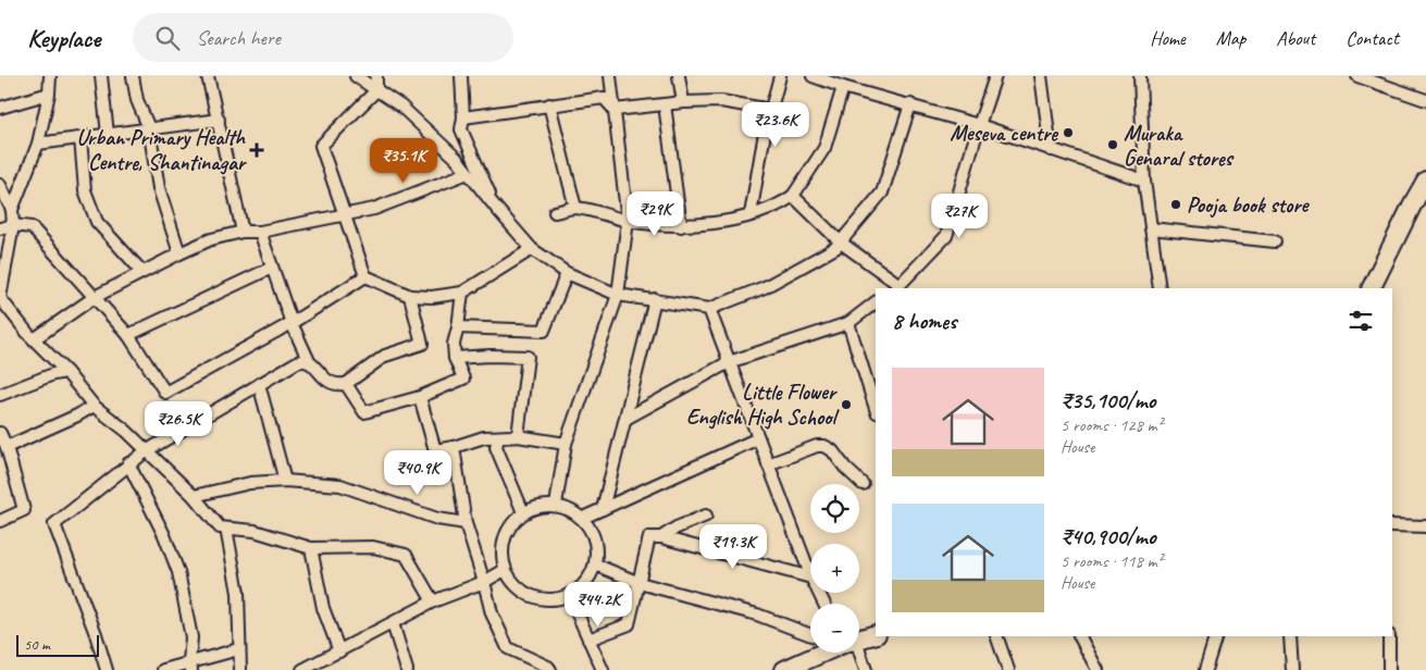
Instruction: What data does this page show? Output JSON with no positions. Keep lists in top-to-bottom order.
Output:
{
  "places": {
    "other": [
      "Meseva centre",
      "Muraka Genaral stores",
      "Pooja book store",
      "Little Flower English High School"
    ],
    "health": ["Urban Primary Health Centre, Shantinagar"]
  },
  "scale_bar": "50 m",
  "page": {
    "header": "Keyplace",
    "search": "Search here",
    "nav": [
      "Home",
      "Map",
      "About",
      "Contact"
    ],
    "price": [
      "₹23.6K",
      "₹35.1K",
      "₹29K",
      "₹27K",
      "₹26.5K",
      "₹40.9K",
      "₹19.3K",
      "₹44.2K"
    ],
    "heading": "8 homes",
    "list": [
      {
        "name": "₹35,100/mo",
        "note": "5 rooms · 128 m² · House"
      },
      {
        "name": "₹40,900/mo",
        "note": "5 rooms · 118 m² · House"
      }
    ],
    "map_buttons": ["+", "−"],
    "scale": "50 m"
  }
}
